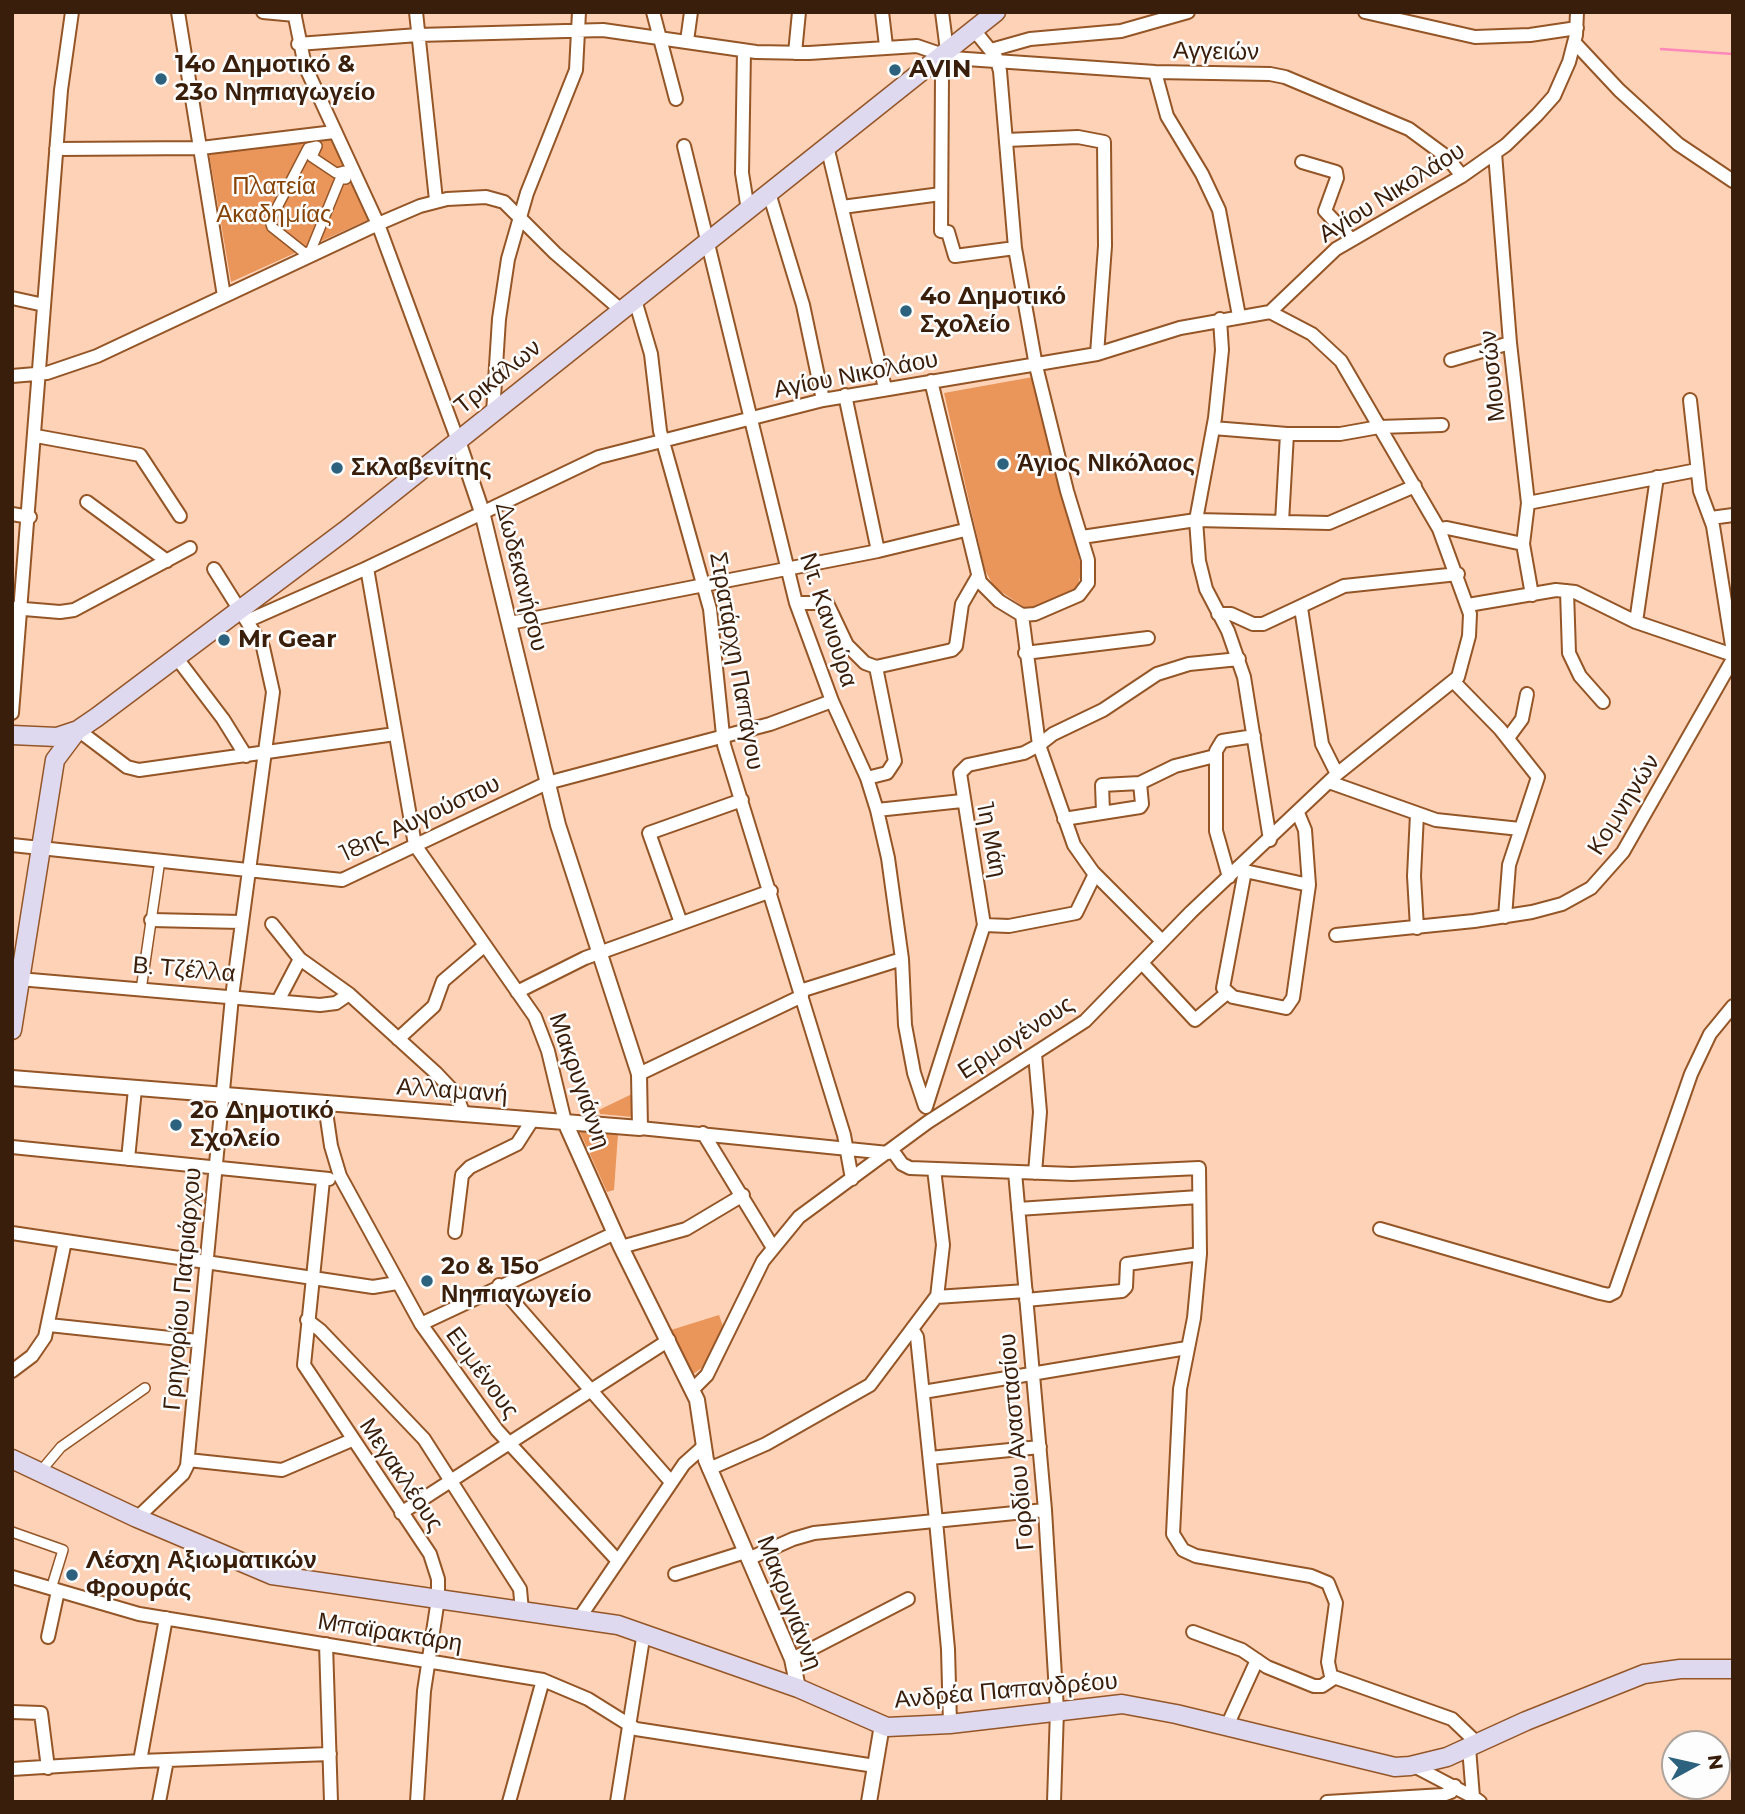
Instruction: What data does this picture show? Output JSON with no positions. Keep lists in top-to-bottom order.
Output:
{
  "streets": {
    "main road": ["Τρικάλων", "Ανδρέα Παπανδρέου"],
    "street": [
      "Αγγειών",
      "Αγίου Νικολάου",
      "Μουσών",
      "Δωδεκανήσου",
      "Ντ. Κανιούρα",
      "Στρατάρχη Παπάγου",
      "Κομνηνών",
      "18ης Αυγούστου",
      "1η Μάη",
      "Β. Τζέλλα",
      "Ερμογένους",
      "Μακρυγιάννη",
      "Αλλαμανή",
      "Γρηγορίου Πατριάρχου",
      "Ευμένους",
      "Γορδίου Αναστασίου",
      "Μεγακλέους",
      "Μπαϊρακτάρη"
    ]
  },
  "crossings": [
    ["Αγγειών", "Αγίου Νικολάου"],
    ["Αγγειών", "Τρικάλων"],
    ["Αγγειών", "Δωδεκανήσου"],
    ["Αγίου Νικολάου", "Μουσών"],
    ["Αγίου Νικολάου", "Τρικάλων"],
    ["Αγίου Νικολάου", "Δωδεκανήσου"],
    ["Αγίου Νικολάου", "Ντ. Κανιούρα"],
    ["Αγίου Νικολάου", "Στρατάρχη Παπάγου"],
    ["Αγίου Νικολάου", "Μακρυγιάννη"],
    ["Τρικάλων", "Δωδεκανήσου"],
    ["Τρικάλων", "Ντ. Κανιούρα"],
    ["Τρικάλων", "Στρατάρχη Παπάγου"],
    ["Δωδεκανήσου", "18ης Αυγούστου"],
    ["Δωδεκανήσου", "Αλλαμανή"],
    ["Ντ. Κανιούρα", "18ης Αυγούστου"],
    ["Ντ. Κανιούρα", "1η Μάη"],
    ["Στρατάρχη Παπάγου", "18ης Αυγούστου"],
    ["Στρατάρχη Παπάγου", "Ερμογένους"],
    ["Στρατάρχη Παπάγου", "Αλλαμανή"],
    ["18ης Αυγούστου", "Μακρυγιάννη"],
    ["18ης Αυγούστου", "Γρηγορίου Πατριάρχου"],
    ["Β. Τζέλλα", "Γρηγορίου Πατριάρχου"],
    ["Ερμογένους", "Μακρυγιάννη"],
    ["Ερμογένους", "Αλλαμανή"],
    ["Μακρυγιάννη", "Αλλαμανή"],
    ["Μακρυγιάννη", "Ανδρέα Παπανδρέου"],
    ["Αλλαμανή", "Γρηγορίου Πατριάρχου"],
    ["Αλλαμανή", "Ευμένους"],
    ["Γορδίου Αναστασίου", "Ανδρέα Παπανδρέου"],
    ["Μεγακλέους", "Μπαϊρακτάρη"],
    ["Μεγακλέους", "Ανδρέα Παπανδρέου"]
  ],
  "parks": ["Πλατεία Ακαδημίας"],
  "places": [
    "AVIN",
    "14ο Δημοτικό & 23ο Νηπιαγωγείο",
    "4ο Δημοτικό Σχολείο",
    "Άγιος ΝΙκόλαος",
    "Σκλαβενίτης",
    "Mr Gear",
    "2ο Δημοτικό Σχολείο",
    "2ο & 15ο Νηπιαγωγείο",
    "Λέσχη Αξιωματικών Φρουράς"
  ],
  "north": "right"
}
